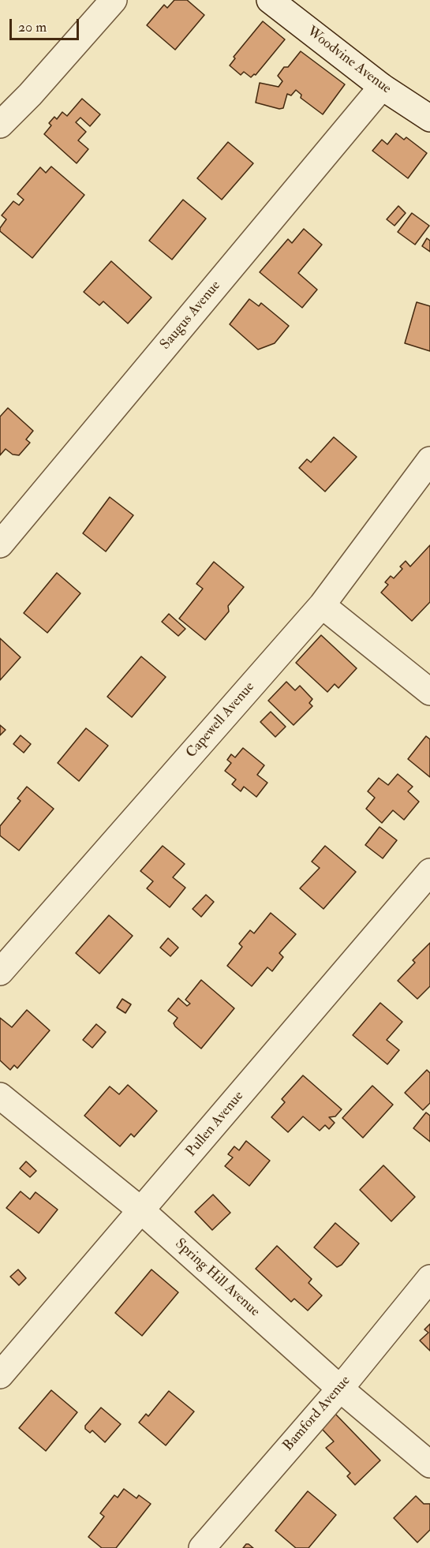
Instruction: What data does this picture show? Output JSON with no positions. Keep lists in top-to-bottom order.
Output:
{
  "streets": {
    "street": [
      "Woodvine Avenue",
      "Saugus Avenue",
      "Capewell Avenue",
      "Pullen Avenue",
      "Spring Hill Avenue",
      "Bamford Avenue"
    ]
  },
  "crossings": [
    ["Woodvine Avenue", "Saugus Avenue"],
    ["Pullen Avenue", "Spring Hill Avenue"],
    ["Spring Hill Avenue", "Bamford Avenue"]
  ],
  "scale_bar": "20 m"
}
